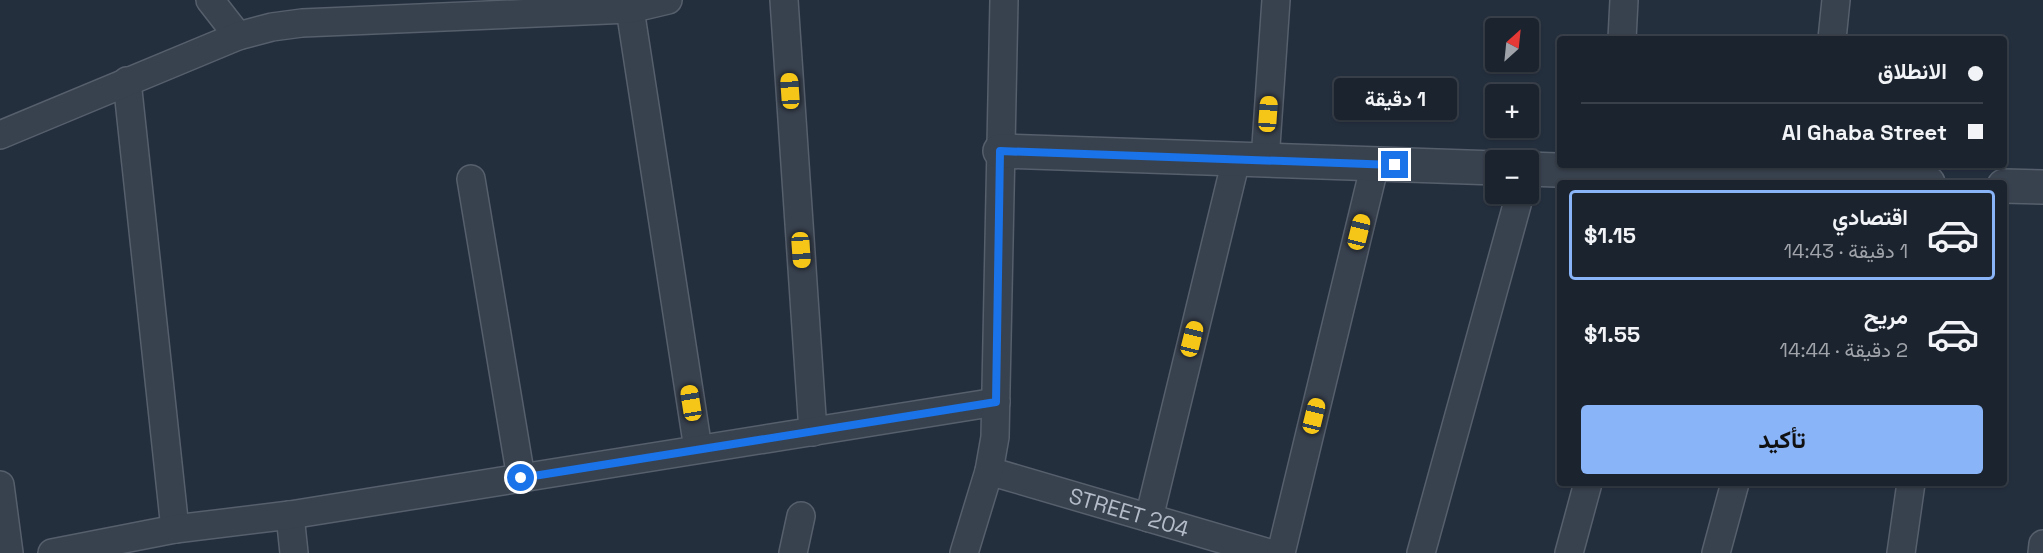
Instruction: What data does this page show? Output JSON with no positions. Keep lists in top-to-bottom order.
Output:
{
  "streets": {
    "street": ["STREET 204"]
  },
  "north": "top right",
  "page": {
    "map_buttons": ["+", "−"],
    "banner": ["الانطلاق", "Al Ghaba Street"],
    "bubble": "1 دقيقة",
    "list": [
      {
        "name": "اقتصادي",
        "note": "1 دقيقة · 14:43",
        "value": "$1.15"
      },
      {
        "name": "مريح",
        "note": "2 دقيقة · 14:44",
        "value": "$1.55"
      }
    ],
    "buttons": "تأكيد"
  }
}
